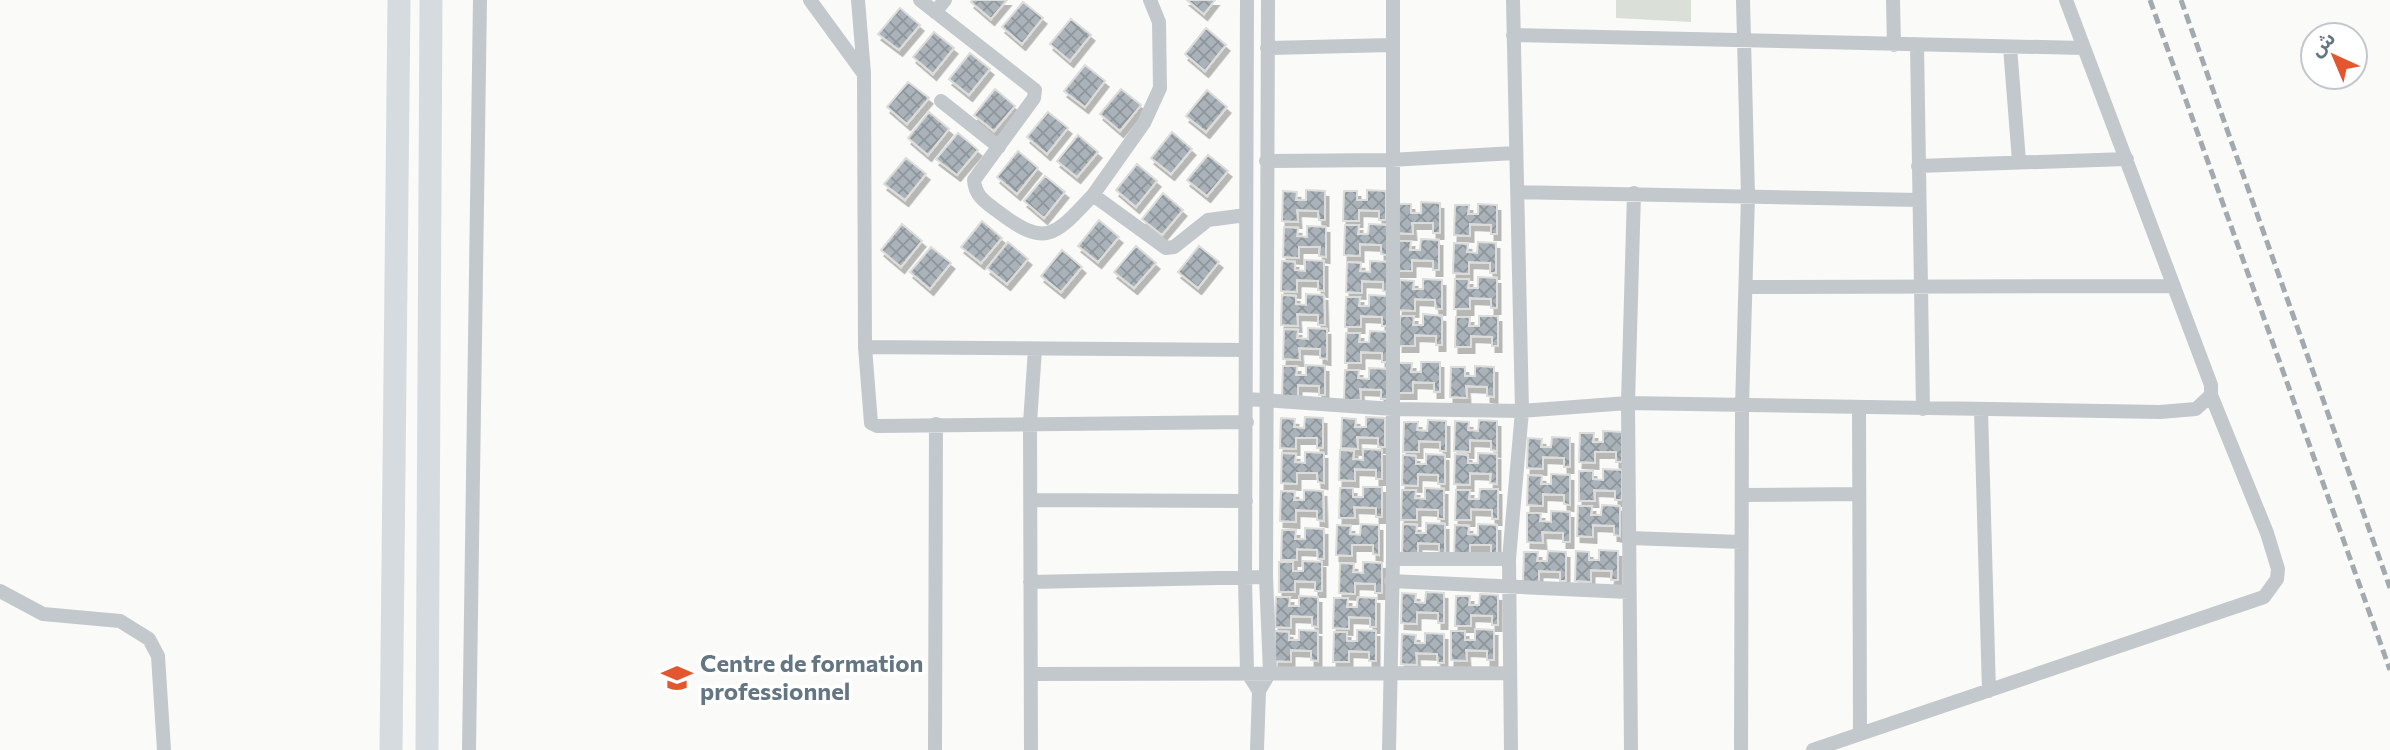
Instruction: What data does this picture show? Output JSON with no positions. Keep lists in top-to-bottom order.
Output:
{
  "places": {
    "school or university": ["Centre de formation professionnel"]
  },
  "north": "top left"
}
